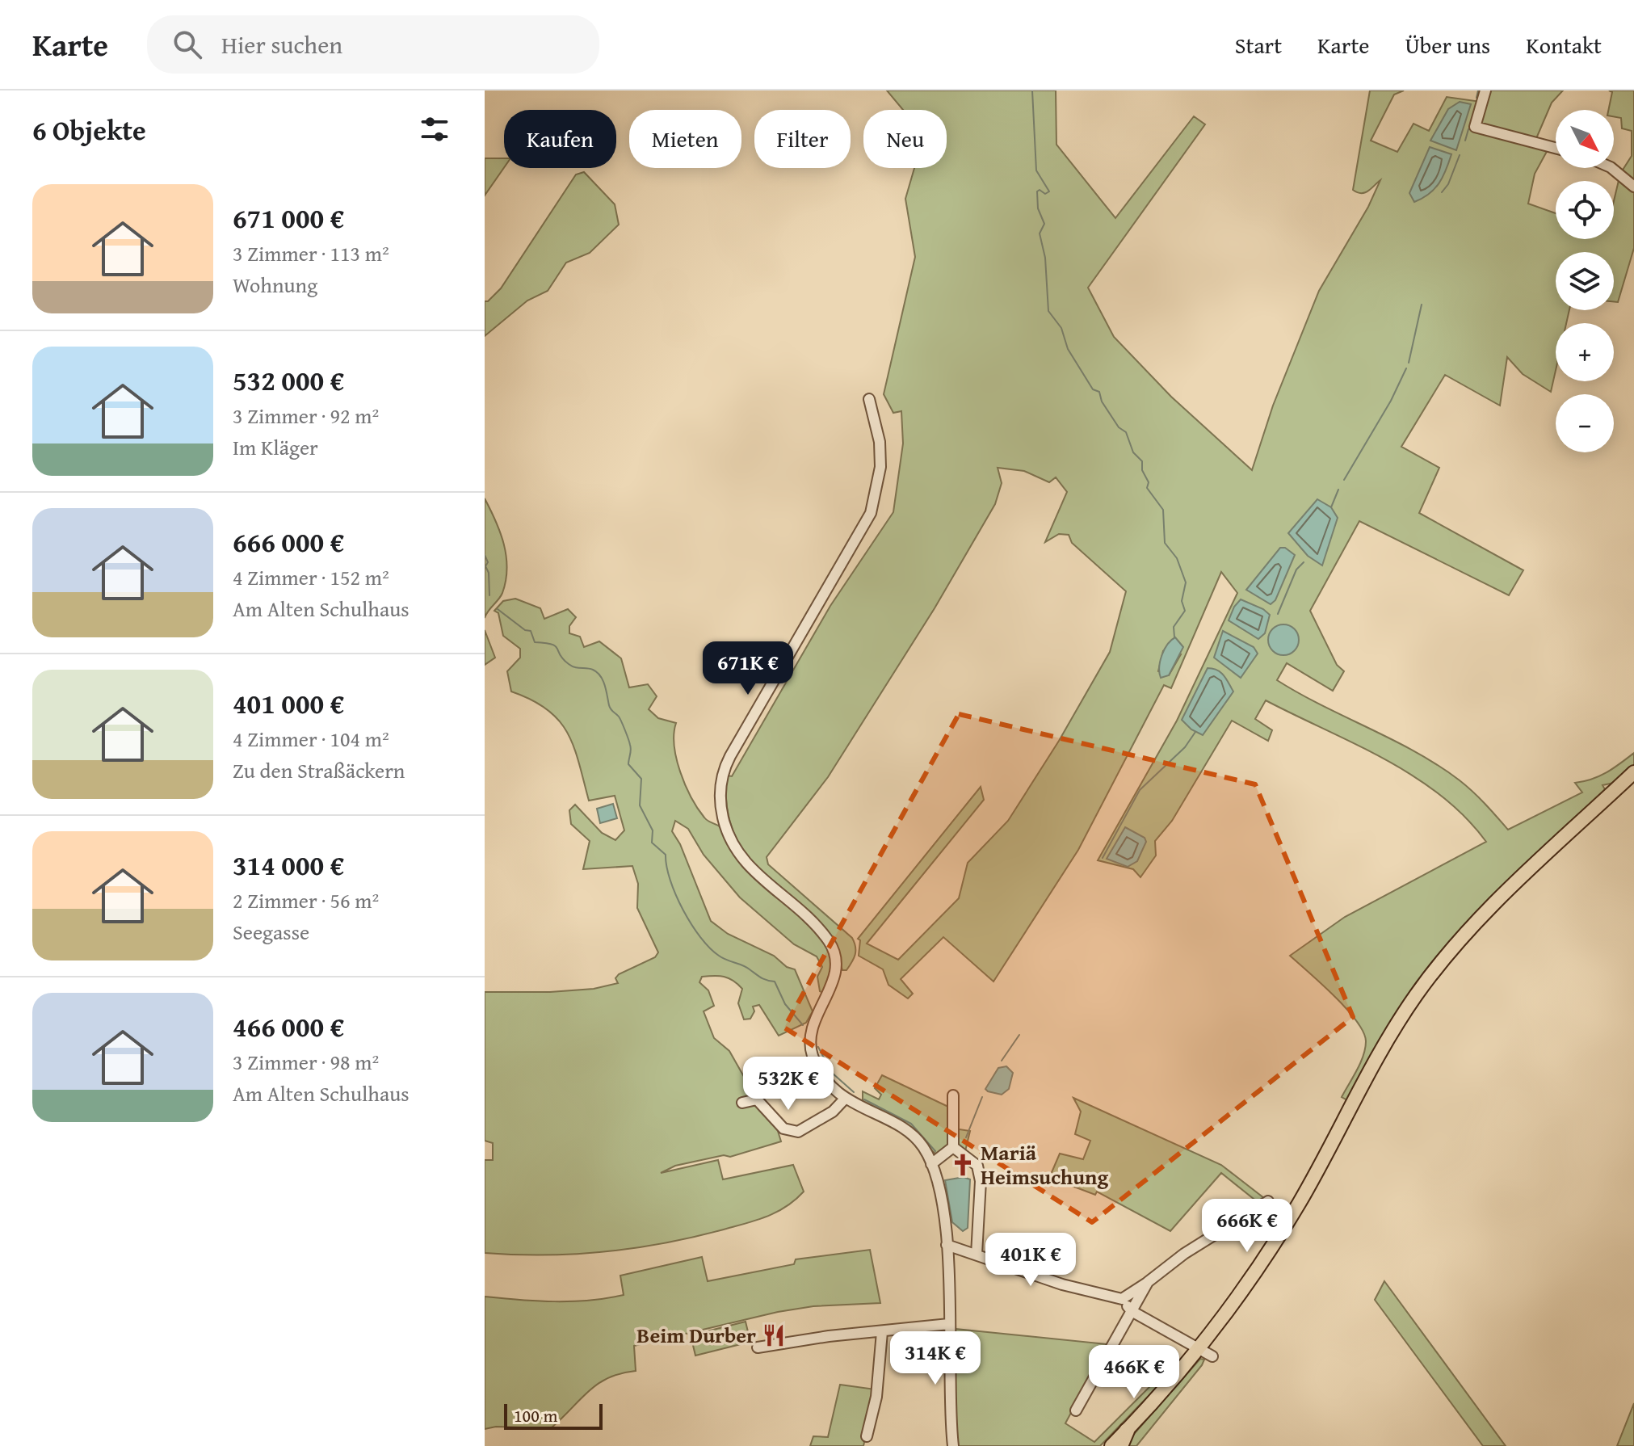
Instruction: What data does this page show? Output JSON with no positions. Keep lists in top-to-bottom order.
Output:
{
  "places": {
    "church": ["Mariä Heimsuchung"],
    "restaurant": ["Beim Durber"]
  },
  "scale_bar": "100 m",
  "north": "bottom right",
  "page": {
    "header": "Karte",
    "search": "Hier suchen",
    "nav": [
      "Start",
      "Karte",
      "Über uns",
      "Kontakt"
    ],
    "heading": "6 Objekte",
    "map_buttons": ["+", "−"],
    "chip": [
      "Kaufen",
      "Mieten",
      "Filter",
      "Neu"
    ],
    "list": [
      {
        "name": "671 000 €",
        "note": "3 Zimmer · 113 m² · Wohnung"
      },
      {
        "name": "532 000 €",
        "note": "3 Zimmer · 92 m² · Im Kläger"
      },
      {
        "name": "666 000 €",
        "note": "4 Zimmer · 152 m² · Am Alten Schulhaus"
      },
      {
        "name": "401 000 €",
        "note": "4 Zimmer · 104 m² · Zu den Straßäckern"
      },
      {
        "name": "314 000 €",
        "note": "2 Zimmer · 56 m² · Seegasse"
      },
      {
        "name": "466 000 €",
        "note": "3 Zimmer · 98 m² · Am Alten Schulhaus"
      }
    ],
    "price": [
      "671K €",
      "532K €",
      "666K €",
      "401K €",
      "314K €",
      "466K €"
    ],
    "scale": "100 m"
  }
}
